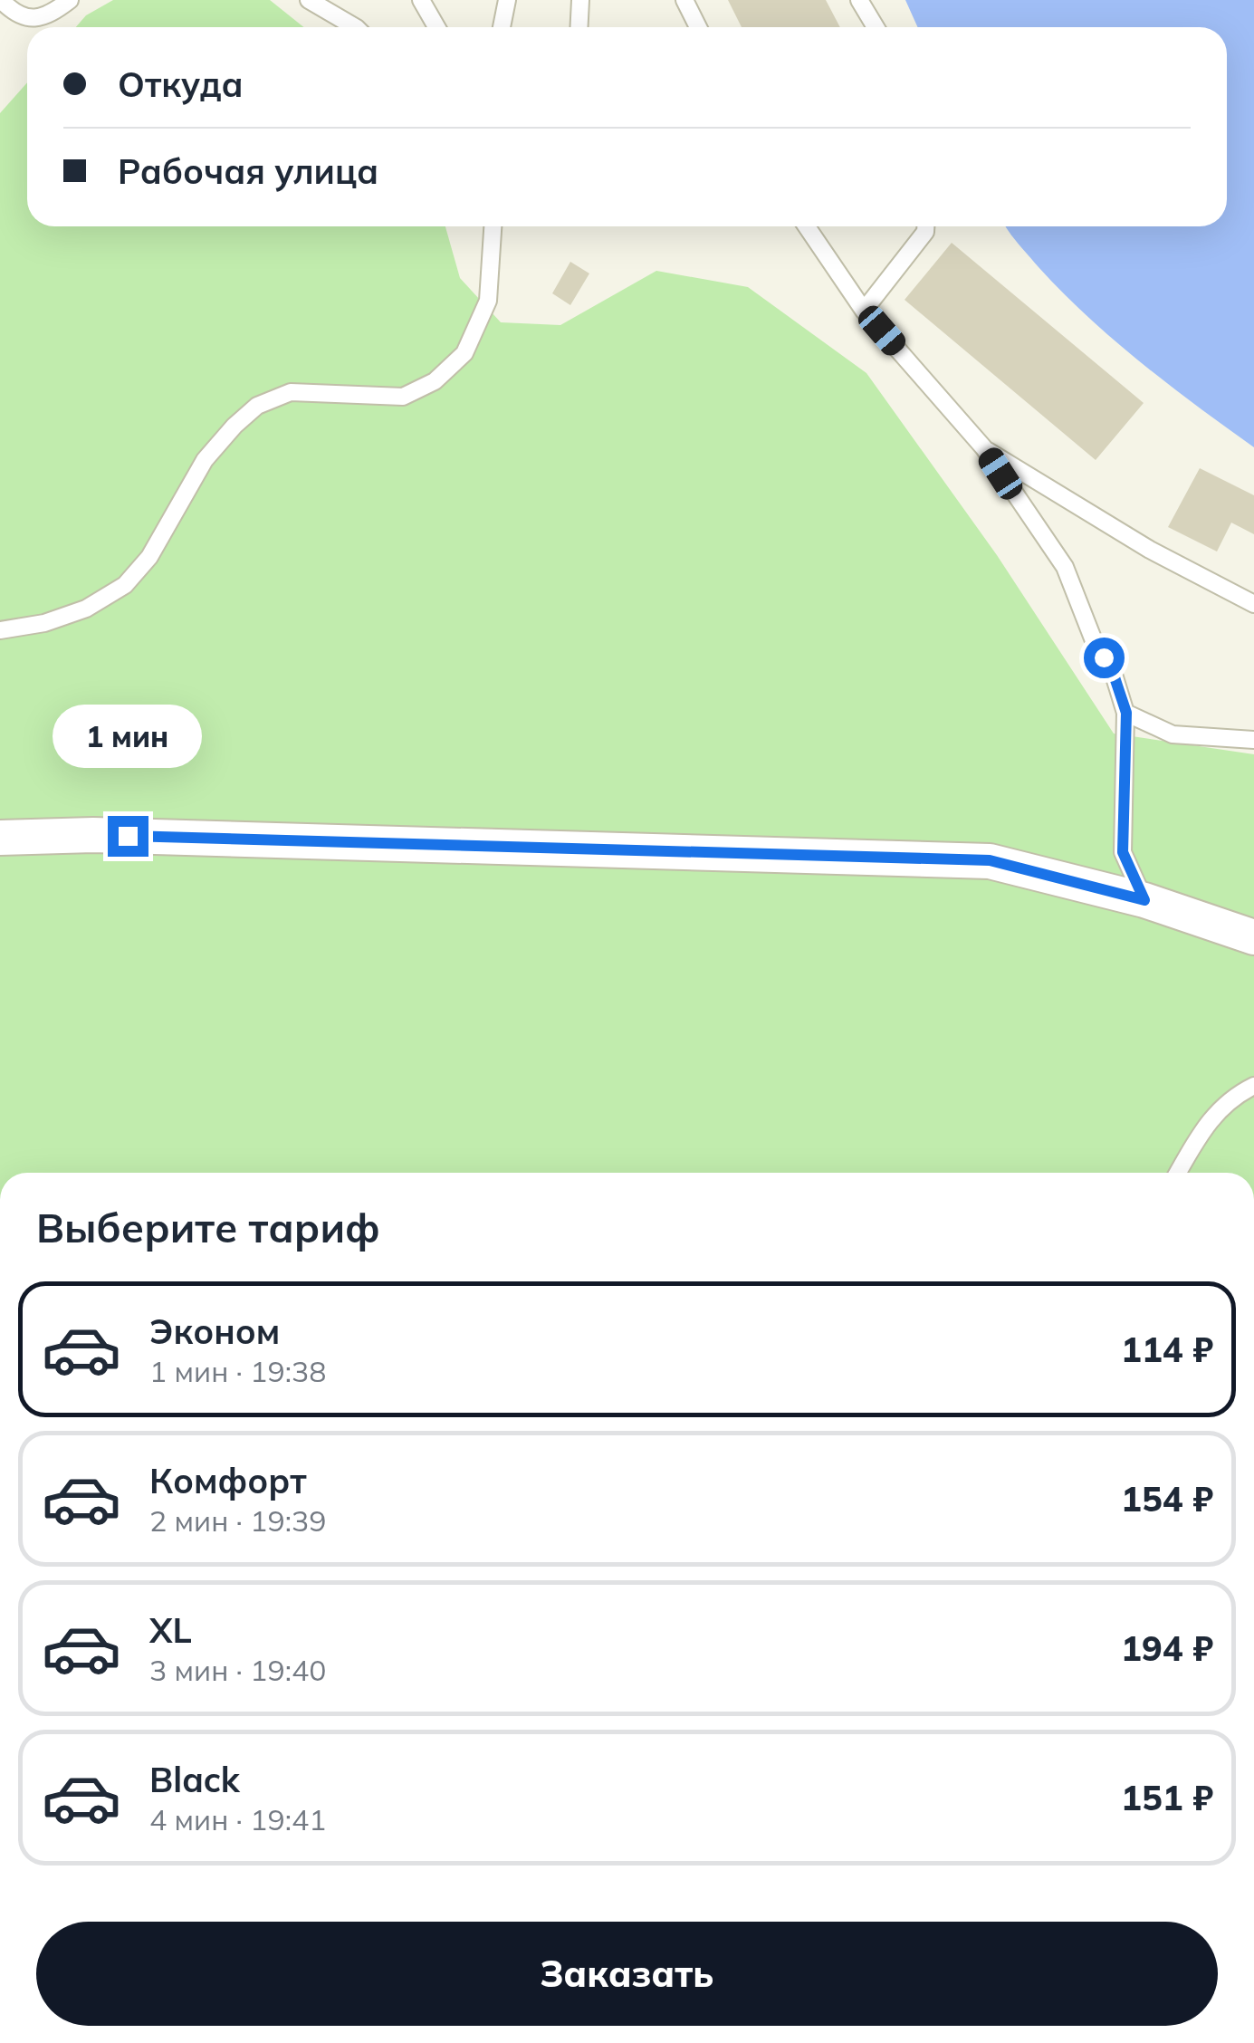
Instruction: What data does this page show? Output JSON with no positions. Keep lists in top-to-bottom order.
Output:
{
  "page": {
    "banner": ["Откуда", "Рабочая улица"],
    "bubble": "1 мин",
    "heading": "Выберите тариф",
    "list": [
      {
        "name": "Эконом",
        "note": "1 мин · 19:38",
        "value": "114 ₽"
      },
      {
        "name": "Комфорт",
        "note": "2 мин · 19:39",
        "value": "154 ₽"
      },
      {
        "name": "XL",
        "note": "3 мин · 19:40",
        "value": "194 ₽"
      },
      {
        "name": "Black",
        "note": "4 мин · 19:41",
        "value": "151 ₽"
      }
    ],
    "buttons": "Заказать"
  }
}
